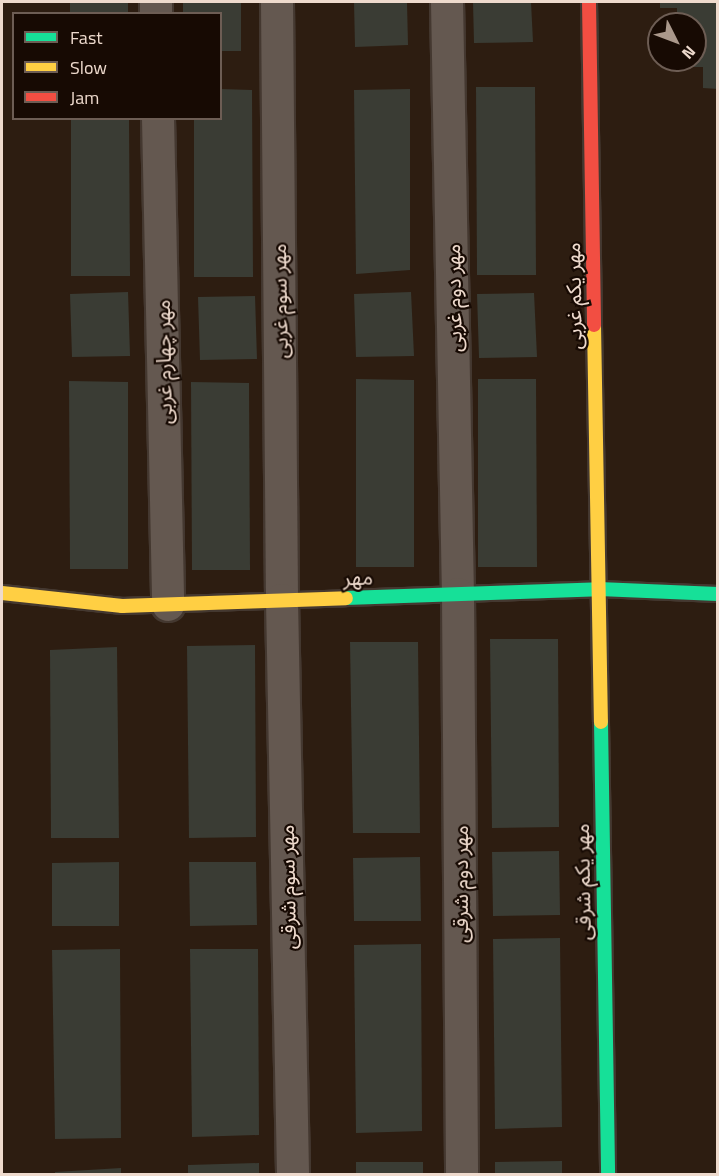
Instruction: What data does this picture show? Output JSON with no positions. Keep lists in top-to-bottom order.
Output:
{
  "streets": {
    "street": [
      "مهر یکم غربی",
      "مهر دوم غربی",
      "مهر سوم غربی",
      "مهر چهارم غربی",
      "مهر",
      "مهر یکم شرقی",
      "مهر دوم شرقی",
      "مهر سوم شرقی"
    ]
  },
  "crossings": [
    ["مهر یکم غربی", "مهر"],
    ["مهر یکم غربی", "مهر یکم شرقی"],
    ["مهر دوم غربی", "مهر"],
    ["مهر دوم غربی", "مهر دوم شرقی"],
    ["مهر سوم غربی", "مهر"],
    ["مهر سوم غربی", "مهر سوم شرقی"],
    ["مهر چهارم غربی", "مهر"],
    ["مهر", "مهر یکم شرقی"],
    ["مهر", "مهر دوم شرقی"],
    ["مهر", "مهر سوم شرقی"]
  ],
  "legend": ["Fast", "Slow", "Jam"],
  "north": "bottom right"
}
